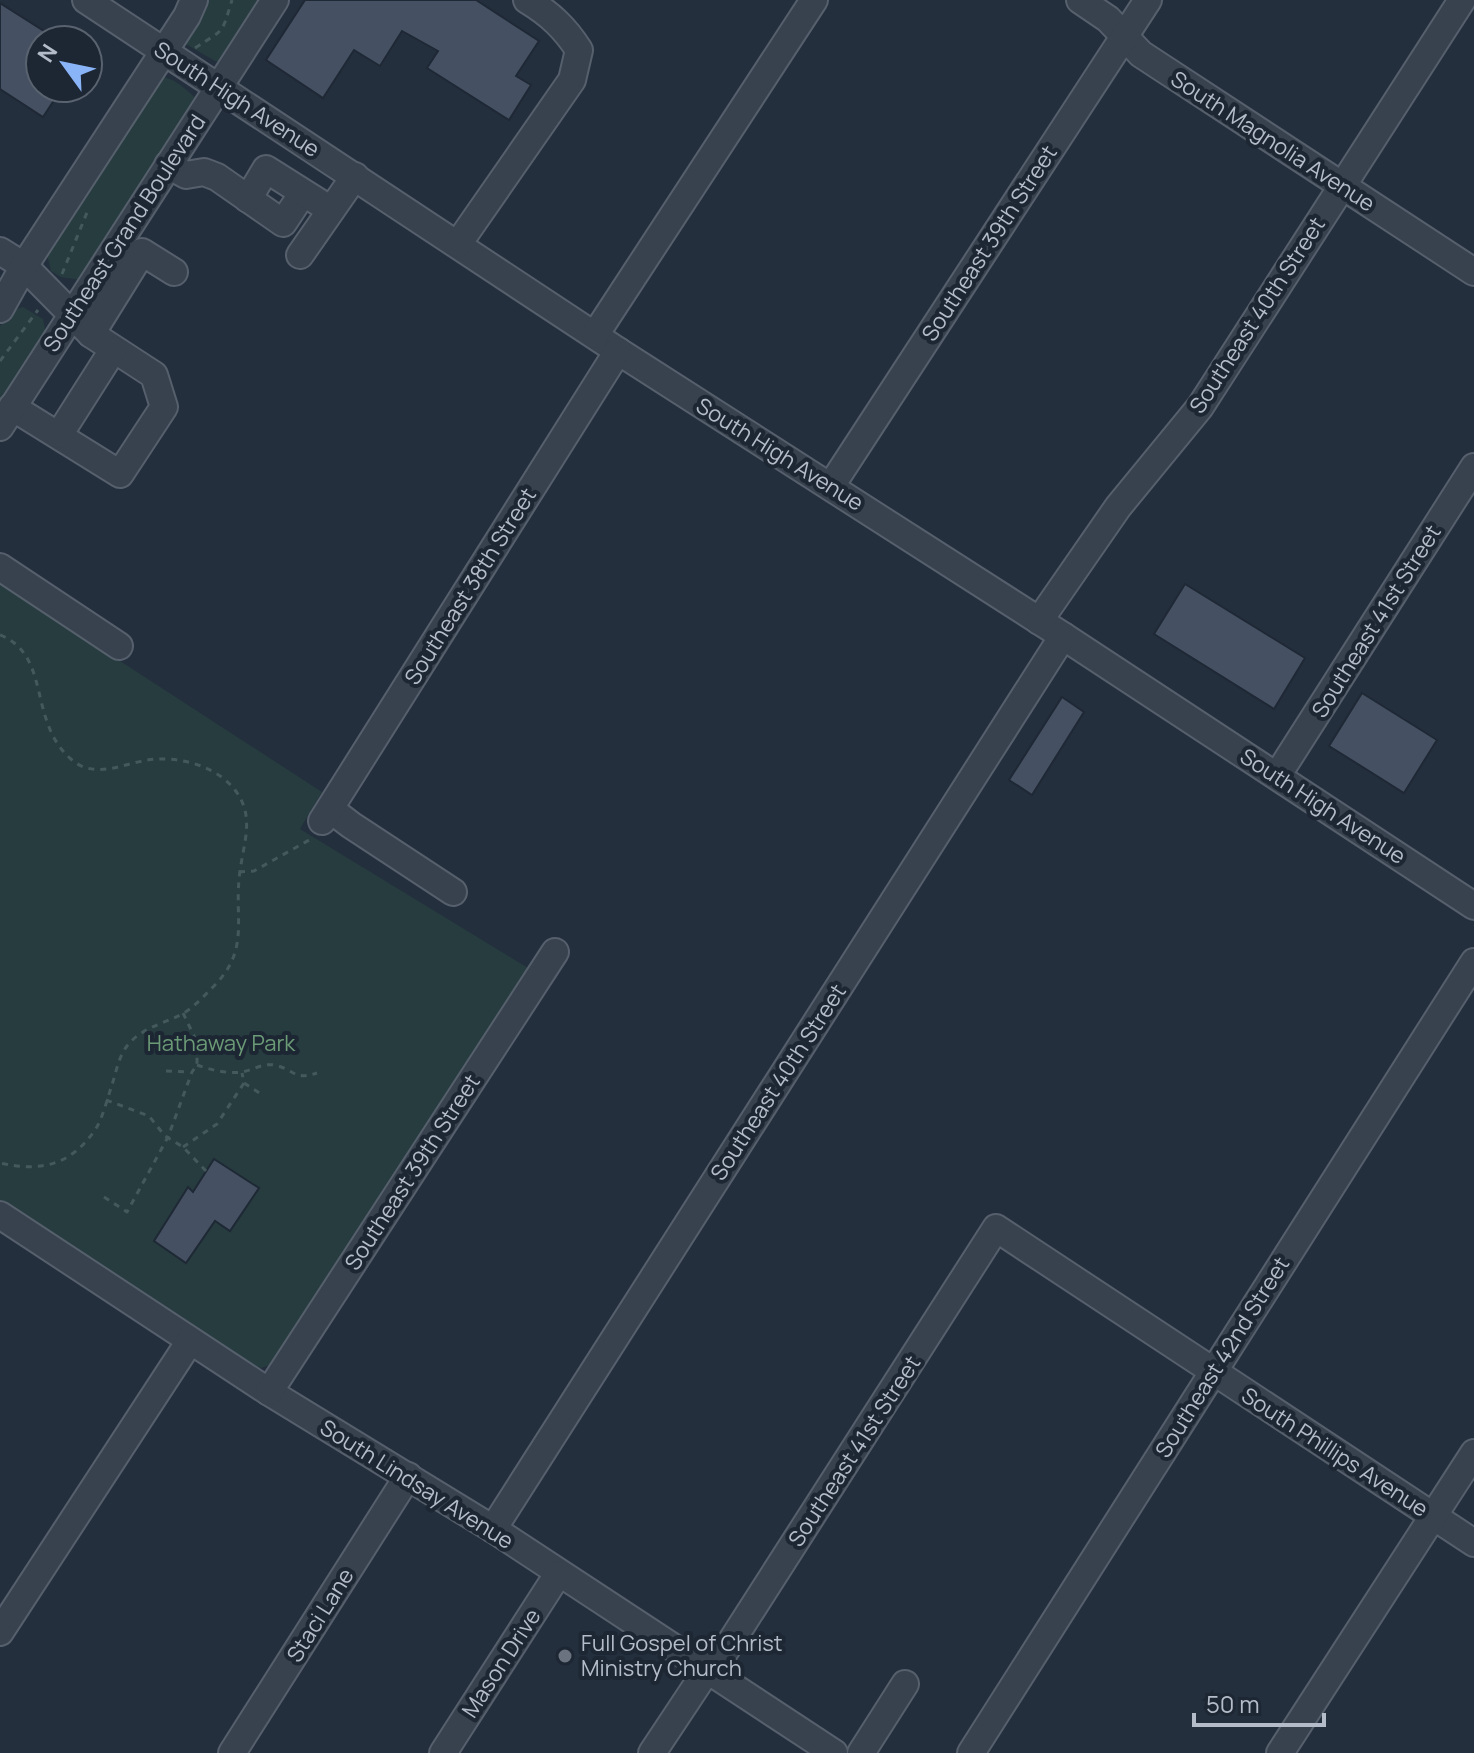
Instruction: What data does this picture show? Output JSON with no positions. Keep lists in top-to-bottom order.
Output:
{
  "streets": {
    "street": [
      "South High Avenue",
      "South Magnolia Avenue",
      "Southeast Grand Boulevard",
      "Southeast 39th Street",
      "Southeast 40th Street",
      "Southeast 38th Street",
      "Southeast 41st Street",
      "Southeast 42nd Street",
      "South Phillips Avenue",
      "South Lindsay Avenue",
      "Staci Lane",
      "Mason Drive"
    ]
  },
  "crossings": [
    ["South High Avenue", "Southeast Grand Boulevard"],
    ["South High Avenue", "Southeast 39th Street"],
    ["South High Avenue", "Southeast 40th Street"],
    ["South High Avenue", "Southeast 38th Street"],
    ["South High Avenue", "Southeast 41st Street"],
    ["South Magnolia Avenue", "Southeast 39th Street"],
    ["South Magnolia Avenue", "Southeast 40th Street"],
    ["Southeast 39th Street", "South Lindsay Avenue"],
    ["Southeast 40th Street", "South Lindsay Avenue"],
    ["Southeast 41st Street", "South Phillips Avenue"],
    ["Southeast 41st Street", "South Lindsay Avenue"],
    ["Southeast 42nd Street", "South Phillips Avenue"],
    ["South Lindsay Avenue", "Staci Lane"],
    ["South Lindsay Avenue", "Mason Drive"]
  ],
  "parks": ["Hathaway Park"],
  "places": ["Full Gospel of Christ Ministry Church"],
  "scale_bar": "50 m",
  "north": "top left"
}
